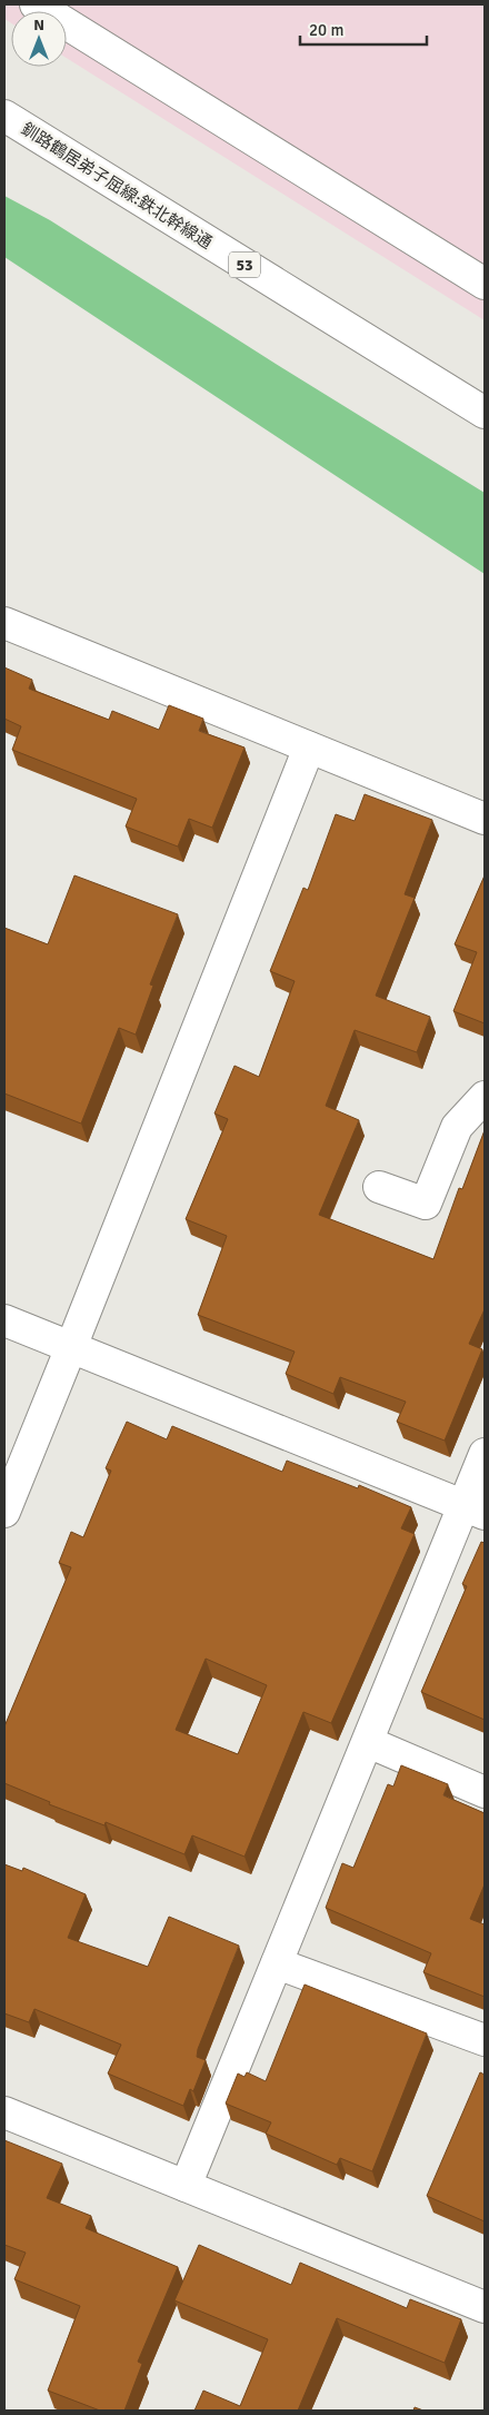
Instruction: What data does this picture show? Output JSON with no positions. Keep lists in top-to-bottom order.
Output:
{
  "streets": {
    "street": ["釧路鶴居弟子屈線:鉄北幹線通", "53"]
  },
  "scale_bar": "20 m",
  "north": "top"
}
